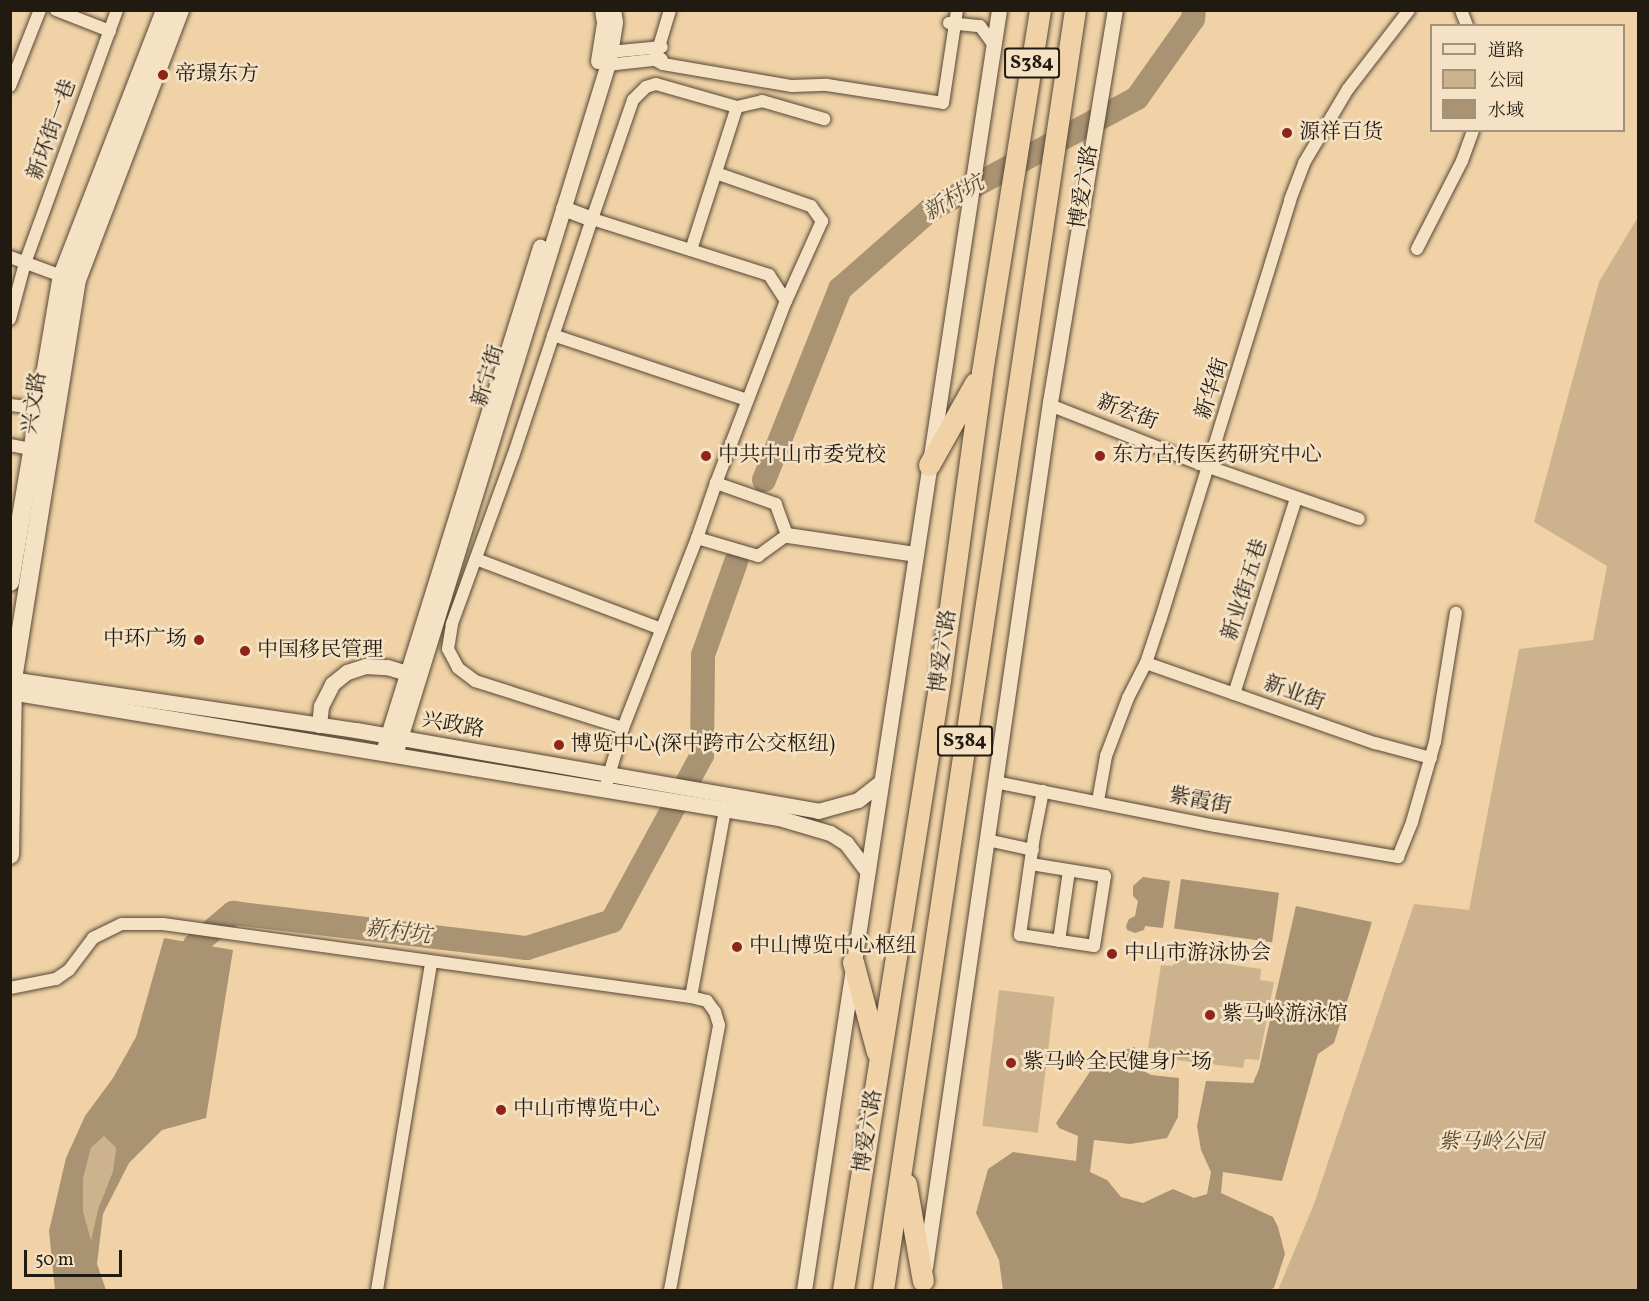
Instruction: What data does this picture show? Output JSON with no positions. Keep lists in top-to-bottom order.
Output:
{
  "streets": {
    "highway": ["S384", "博爱六路"],
    "main road": ["兴文路"],
    "street": [
      "新环街一巷",
      "新宁街",
      "新华街",
      "新宏街",
      "新业街五巷",
      "新业街",
      "兴政路",
      "紫霞街"
    ]
  },
  "crossings": [
    ["博爱六路", "新宏街"],
    ["博爱六路", "兴政路"],
    ["博爱六路", "紫霞街"],
    ["新宁街", "兴政路"],
    ["新华街", "新宏街"],
    ["新华街", "新业街"],
    ["新华街", "紫霞街"],
    ["兴文路", "兴政路"],
    ["新宏街", "新业街五巷"],
    ["新业街五巷", "新业街"],
    ["新业街", "紫霞街"]
  ],
  "water": ["新村坑"],
  "parks": ["紫马岭公园"],
  "places": [
    "帝璟东方",
    "源祥百货",
    "中共中山市委党校",
    "东方古传医药研究中心",
    "中环广场",
    "中国移民管理",
    "博览中心(深中跨市公交枢纽)",
    "中山博览中心枢纽",
    "中山市游泳协会",
    "紫马岭游泳馆",
    "紫马岭全民健身广场",
    "中山市博览中心"
  ],
  "legend": ["道路", "公园", "水域"],
  "scale_bar": "50 m"
}
